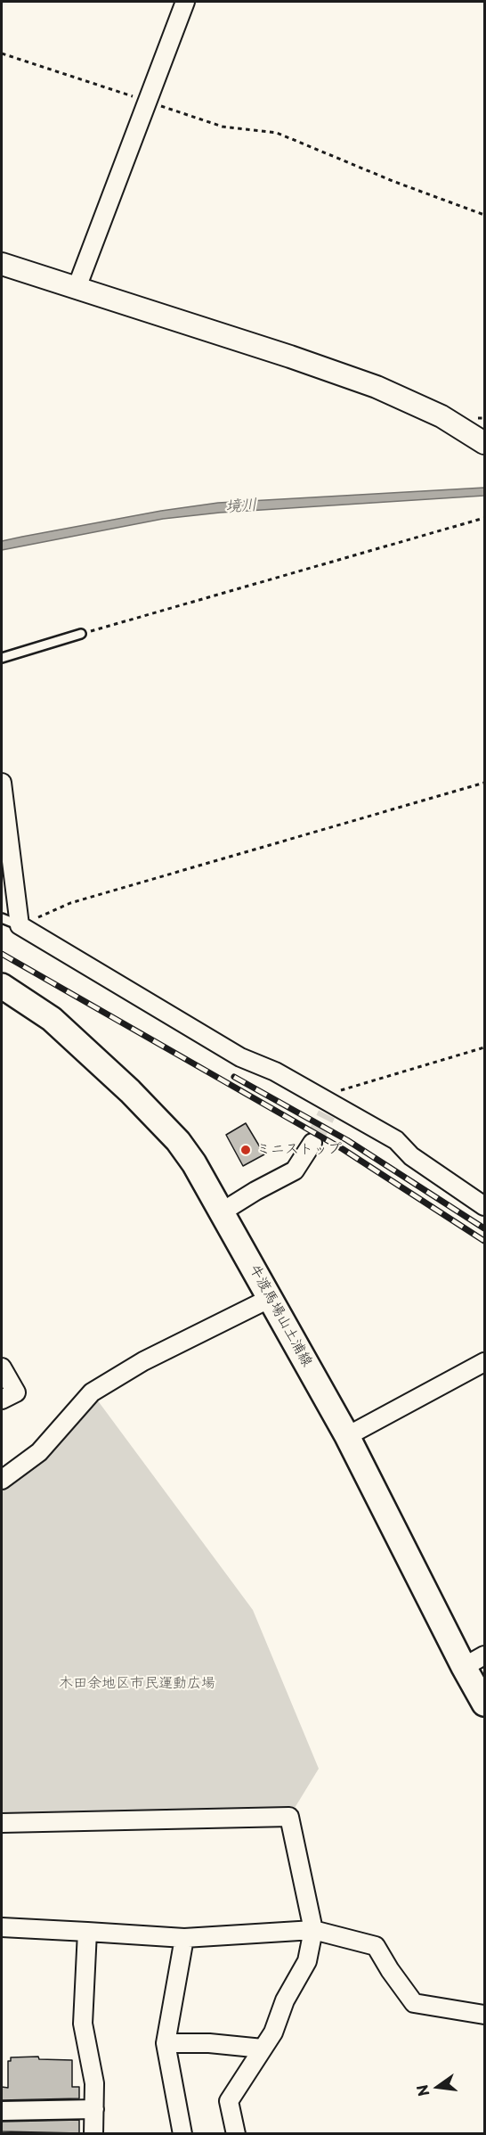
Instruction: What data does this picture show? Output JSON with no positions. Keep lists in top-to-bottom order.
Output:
{
  "streets": {
    "main road": ["牛渡馬場山土浦線"]
  },
  "water": ["境川"],
  "parks": ["木田余地区市民運動広場"],
  "places": ["ミニストップ"],
  "north": "left"
}
